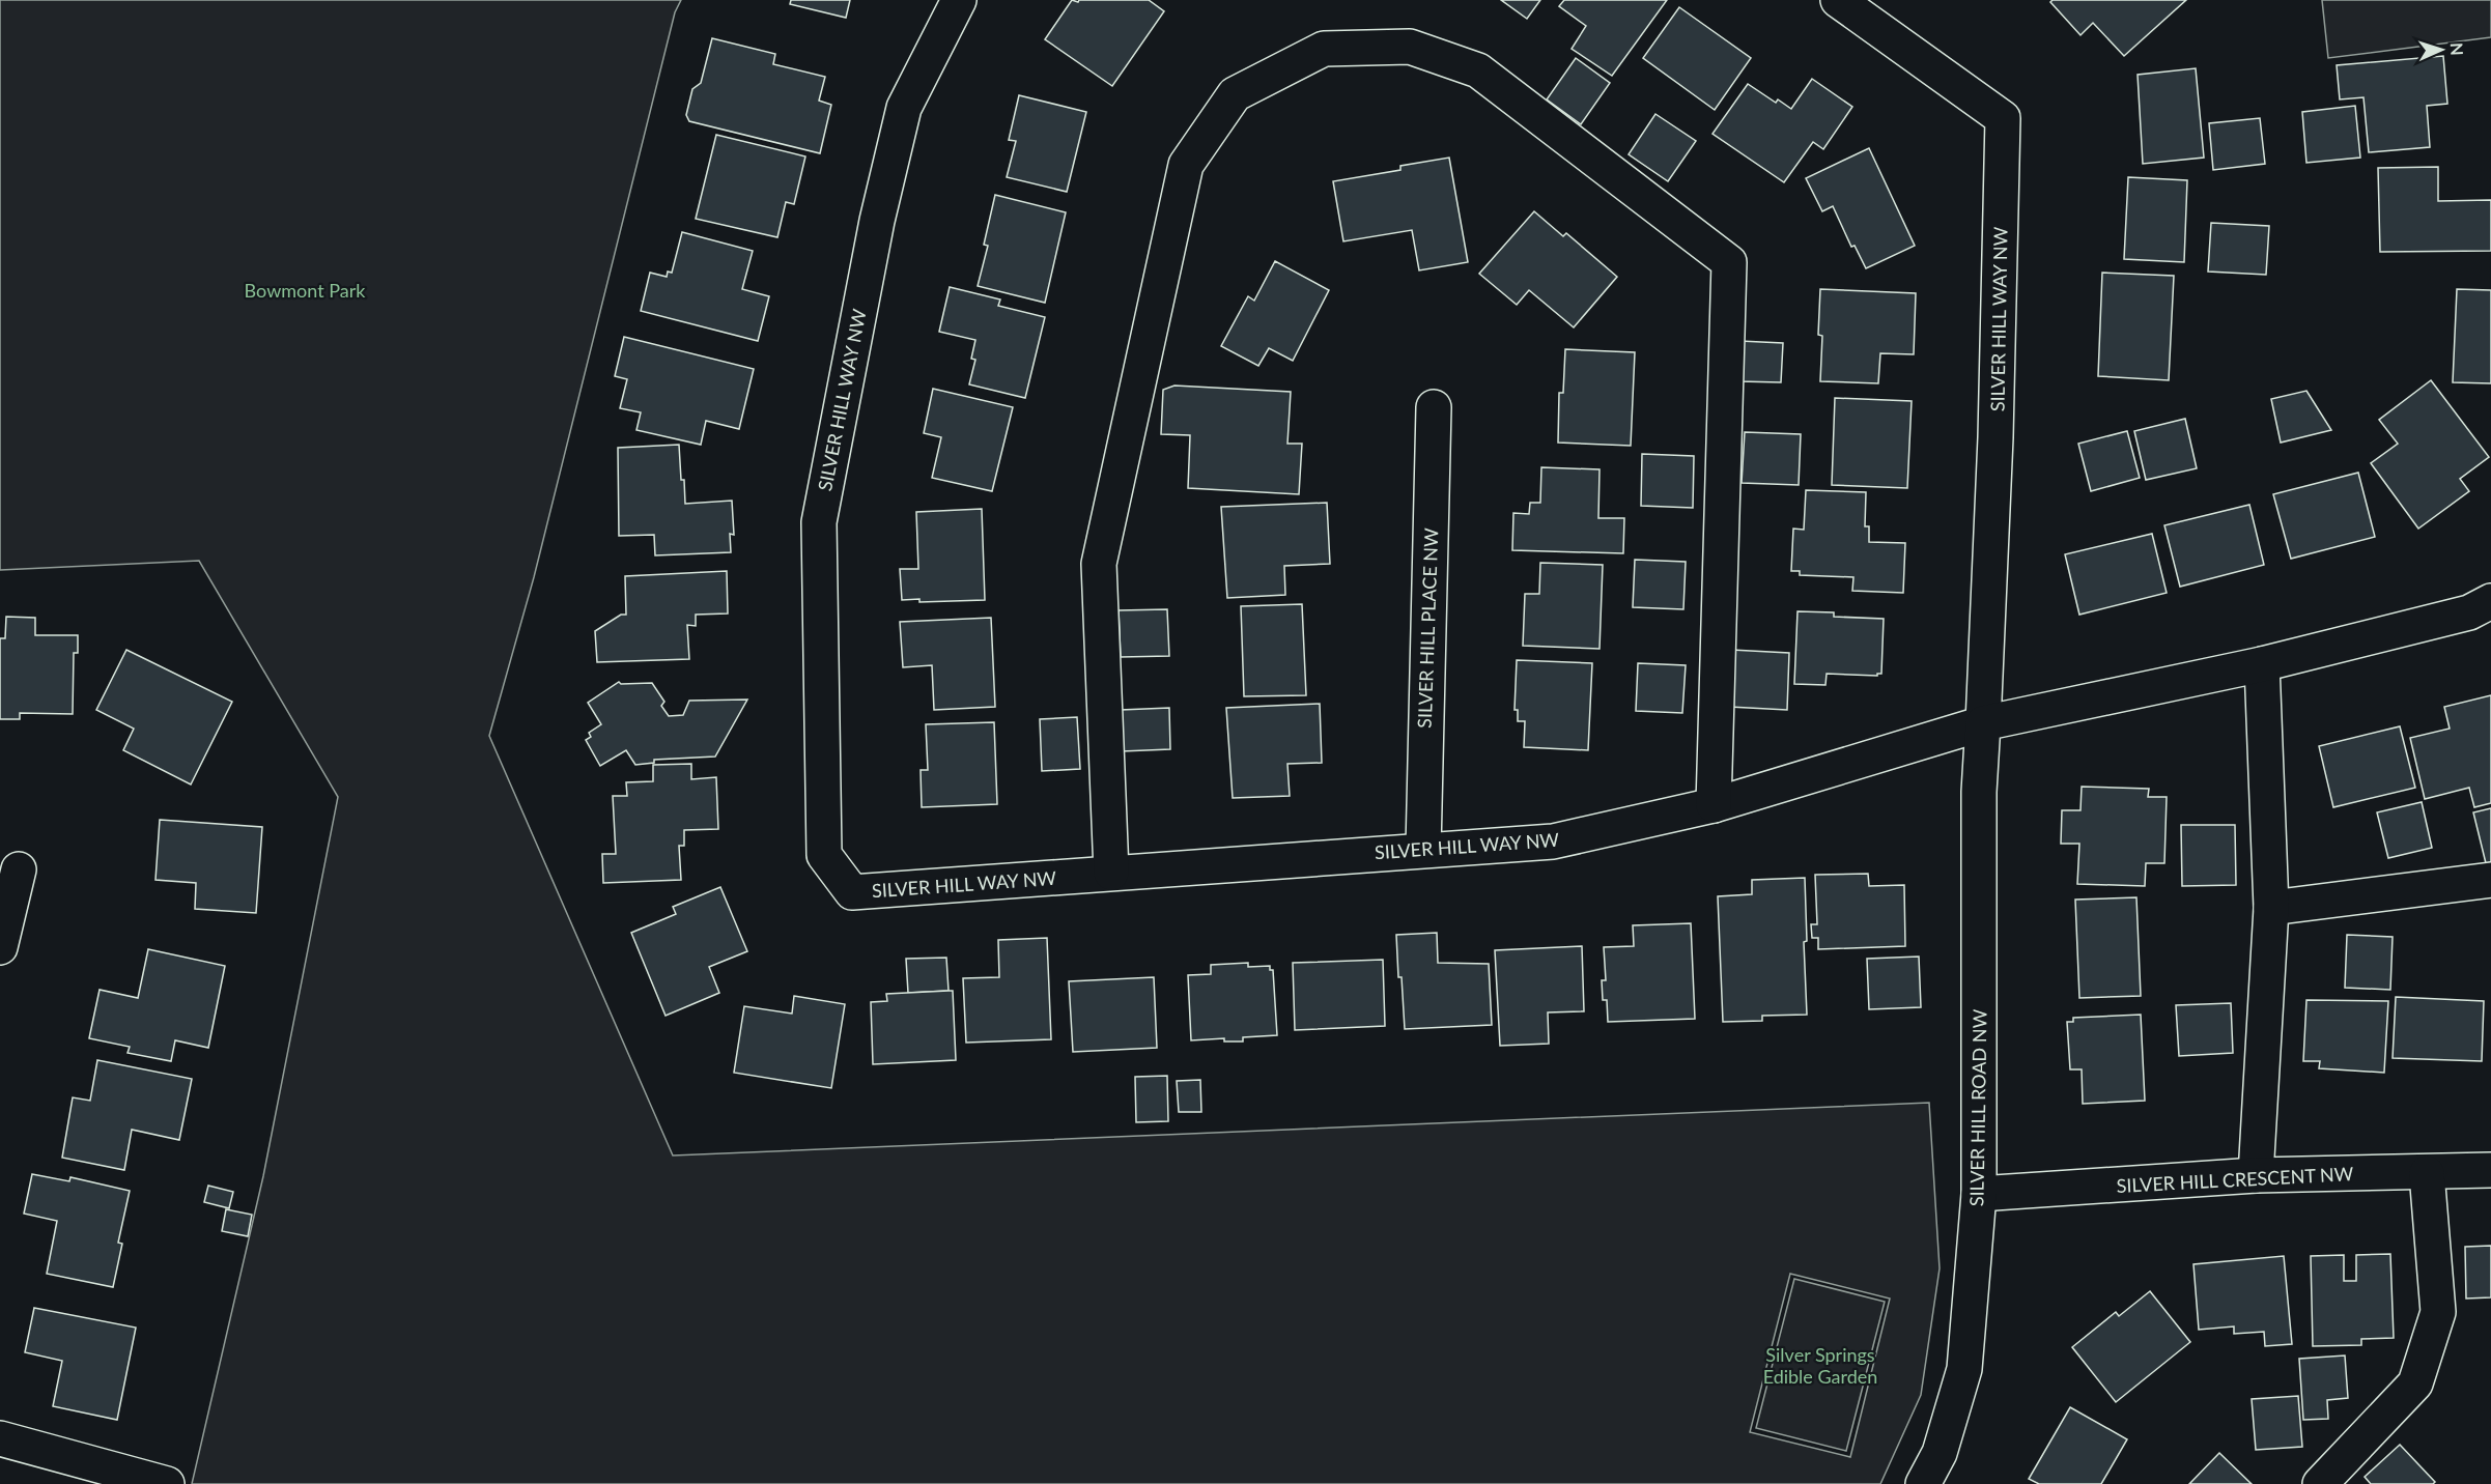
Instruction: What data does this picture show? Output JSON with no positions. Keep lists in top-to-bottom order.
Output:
{
  "streets": {
    "street": [
      "SILVER HILL WAY NW",
      "SILVER HILL PLACE NW",
      "SILVER HILL ROAD NW",
      "SILVER HILL CRESCENT NW"
    ]
  },
  "crossings": [
    ["SILVER HILL WAY NW", "SILVER HILL PLACE NW"],
    ["SILVER HILL WAY NW", "SILVER HILL ROAD NW"],
    ["SILVER HILL ROAD NW", "SILVER HILL CRESCENT NW"]
  ],
  "parks": ["Bowmont Park", "Silver Springs Edible Garden"],
  "north": "right"
}
